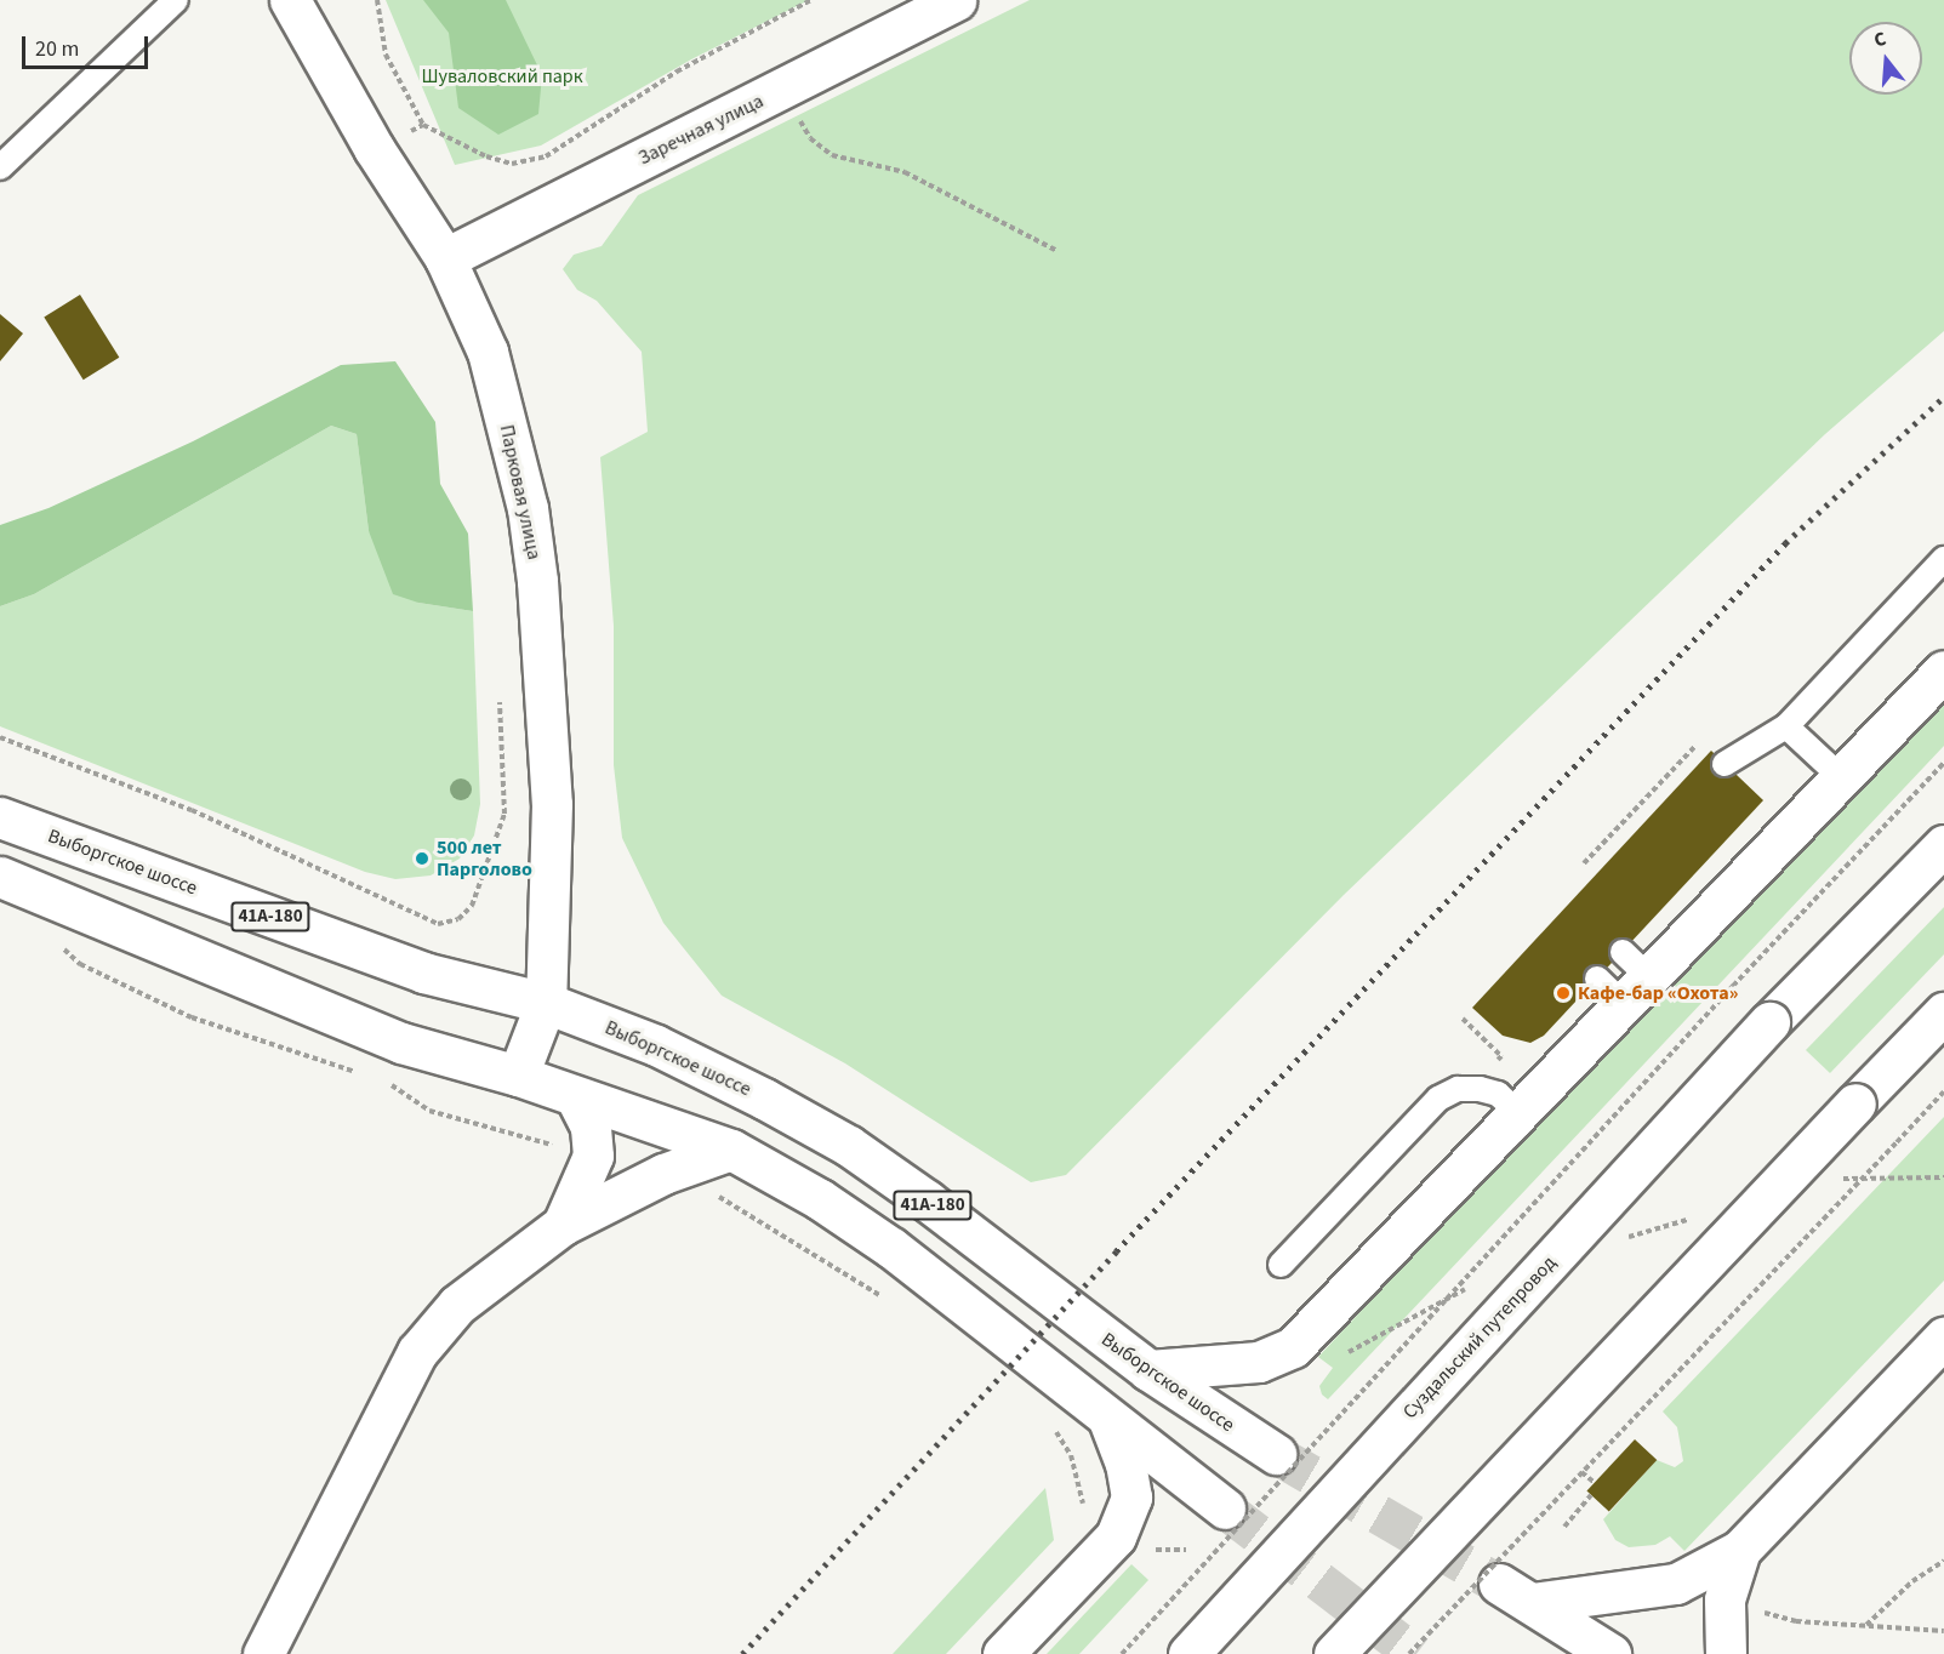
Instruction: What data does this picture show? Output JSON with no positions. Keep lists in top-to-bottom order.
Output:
{
  "streets": {
    "main road": [
      "Заречная улица",
      "Парковая улица",
      "Выборгское шоссе",
      "41А-180",
      "Суздальский путепровод"
    ]
  },
  "crossings": [
    ["Заречная улица", "Парковая улица"],
    ["Парковая улица", "Выборгское шоссе"],
    ["Парковая улица", "41А-180"]
  ],
  "parks": ["Шуваловский парк"],
  "places": ["500 лет Парголово", "Кафе-бар «Охота»"],
  "scale_bar": "20 m",
  "north": "top"
}
